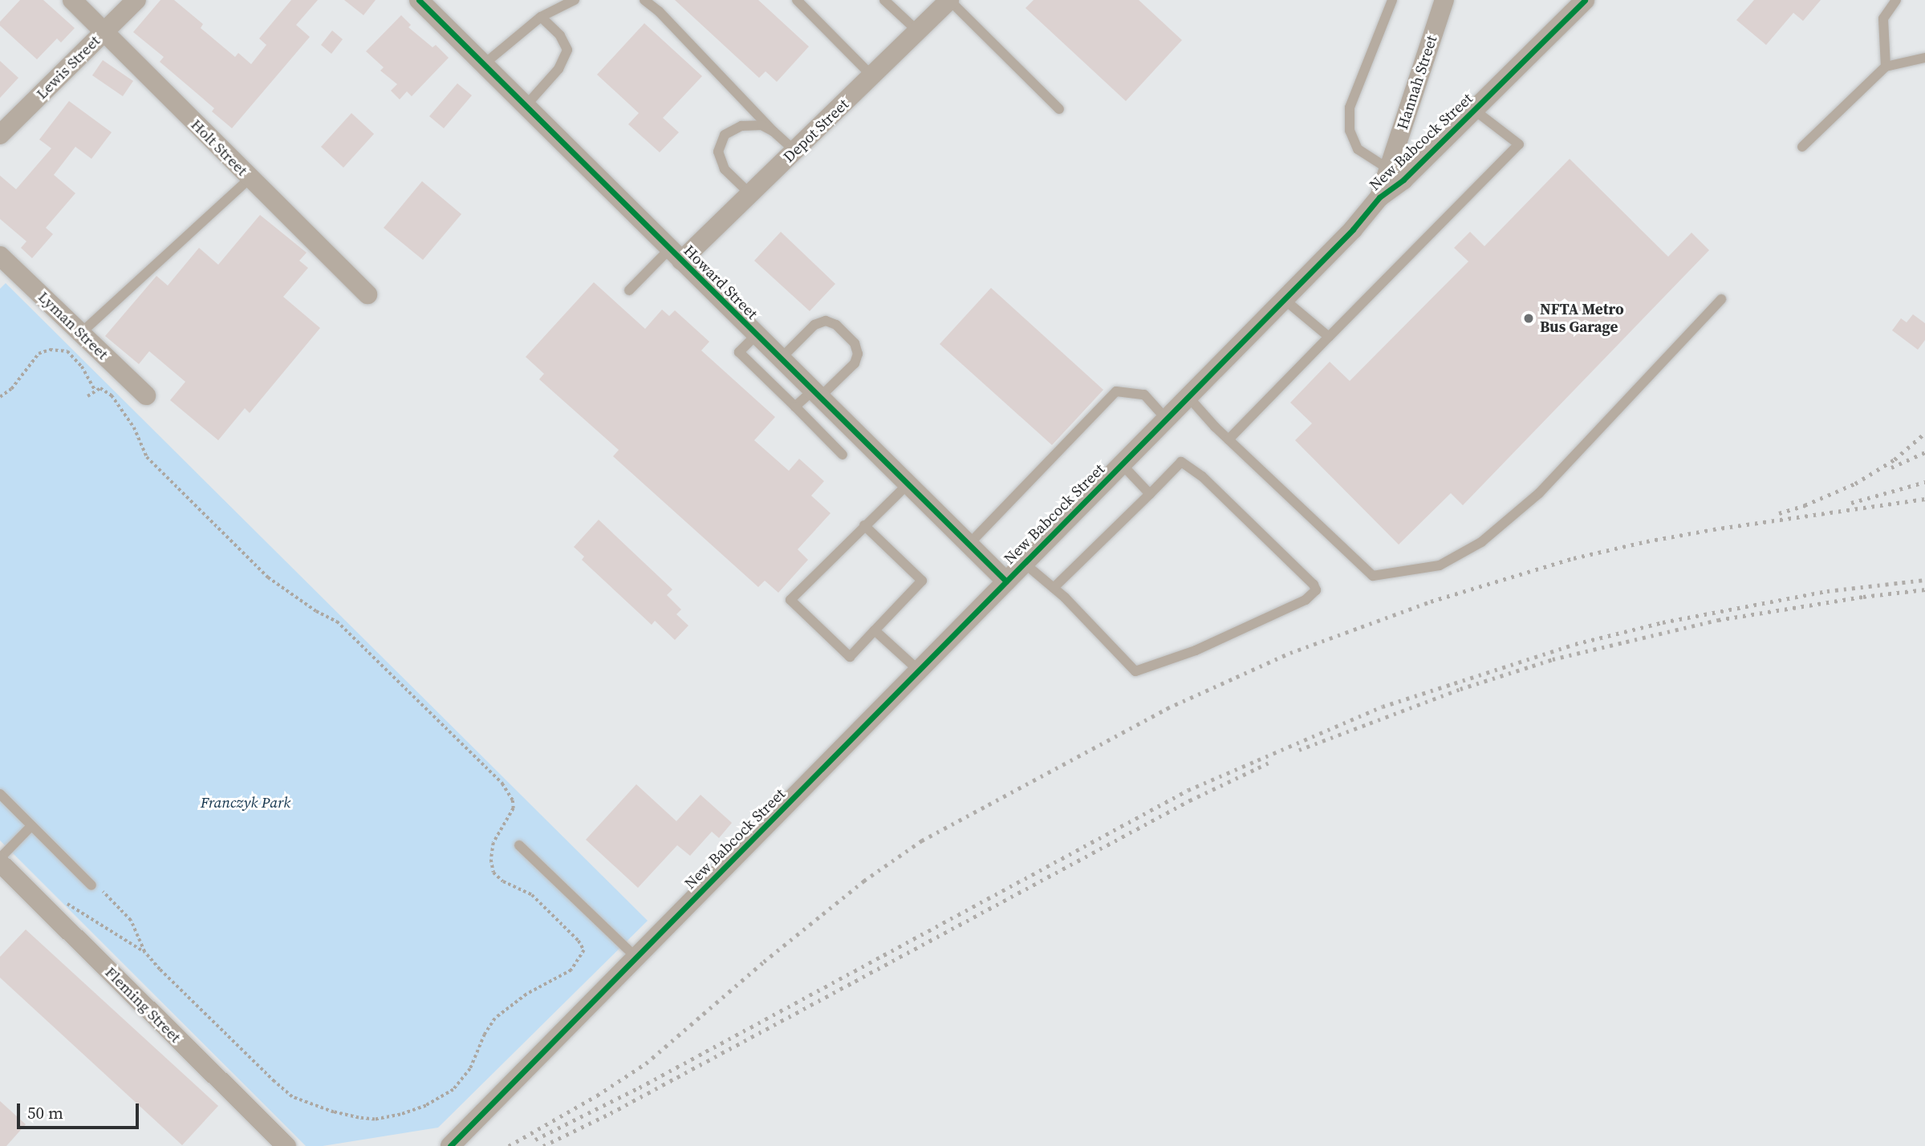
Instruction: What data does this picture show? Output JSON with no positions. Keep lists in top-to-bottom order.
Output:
{
  "streets": {
    "street": [
      "Lewis Street",
      "Hannah Street",
      "Depot Street",
      "New Babcock Street",
      "Holt Street",
      "Howard Street",
      "Lyman Street",
      "Fleming Street"
    ]
  },
  "crossings": [
    ["Lewis Street", "Holt Street"],
    ["Hannah Street", "New Babcock Street"],
    ["Depot Street", "Howard Street"],
    ["New Babcock Street", "Howard Street"]
  ],
  "parks": ["Franczyk Park"],
  "places": ["NFTA Metro Bus Garage"],
  "scale_bar": "50 m"
}
